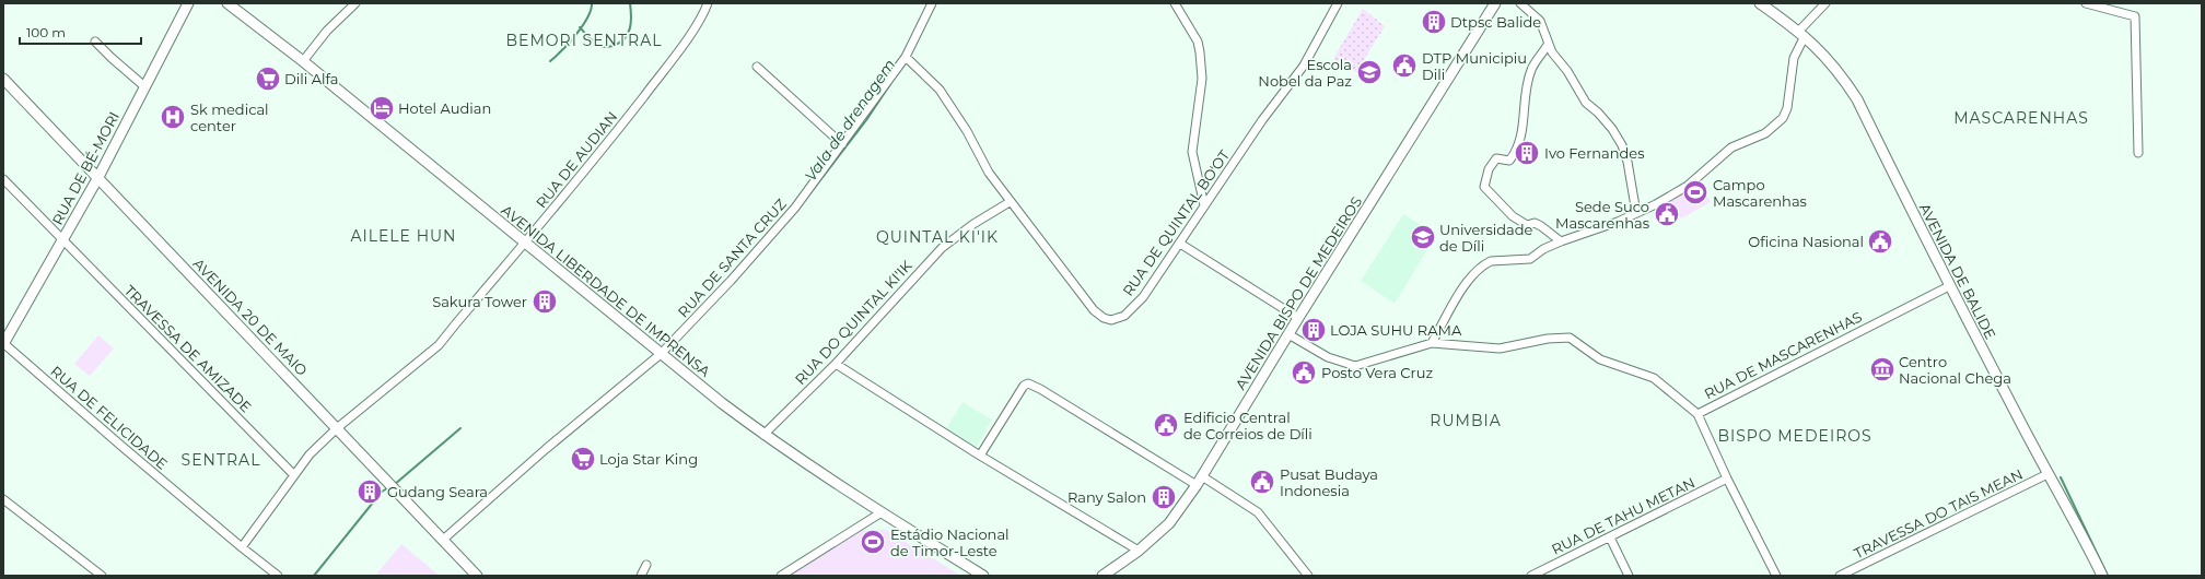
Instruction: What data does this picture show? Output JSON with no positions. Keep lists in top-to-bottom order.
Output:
{
  "streets": {
    "main road": [
      "RUA DE BÉ-MORI",
      "AVENIDA DE BALIDE",
      "AVENIDA LIBERDADE DE IMPRENSA",
      "AVENIDA BISPO DE MEDEIROS",
      "AVENIDA 20 DE MAIO"
    ],
    "street": [
      "RUA DE AUDIAN",
      "RUA DE QUINTAL BO'OT",
      "RUA DE SANTA CRUZ",
      "RUA DO QUINTAL KI'IK",
      "TRAVESSA DE AMIZADE",
      "RUA DE MASCARENHAS",
      "RUA DE FELICIDADE",
      "TRAVESSA DO TAIS MEAN",
      "RUA DE TAHU METAN"
    ]
  },
  "crossings": [
    ["RUA DE AUDIAN", "AVENIDA LIBERDADE DE IMPRENSA"],
    ["RUA DE AUDIAN", "AVENIDA 20 DE MAIO"],
    ["RUA DE BÉ-MORI", "AVENIDA 20 DE MAIO"],
    ["RUA DE BÉ-MORI", "TRAVESSA DE AMIZADE"],
    ["RUA DE BÉ-MORI", "RUA DE FELICIDADE"],
    ["RUA DE QUINTAL BO'OT", "RUA DE SANTA CRUZ"],
    ["RUA DE QUINTAL BO'OT", "RUA DO QUINTAL KI'IK"],
    ["RUA DE SANTA CRUZ", "AVENIDA LIBERDADE DE IMPRENSA"],
    ["RUA DE SANTA CRUZ", "AVENIDA 20 DE MAIO"],
    ["AVENIDA DE BALIDE", "RUA DE MASCARENHAS"],
    ["AVENIDA DE BALIDE", "TRAVESSA DO TAIS MEAN"],
    ["AVENIDA LIBERDADE DE IMPRENSA", "RUA DO QUINTAL KI'IK"],
    ["AVENIDA BISPO DE MEDEIROS", "RUA DE MASCARENHAS"]
  ],
  "districts": [
    "BEMORI SENTRAL",
    "MASCARENHAS",
    "AILELE HUN",
    "QUINTAL KI'IK",
    "RUMBIA",
    "BISPO MEDEIROS",
    "SENTRAL"
  ],
  "water": ["Vala de drenagem"],
  "places": {
    "building": [
      "Dtpsc Balide",
      "Ivo Fernandes",
      "Sakura Tower",
      "LOJA SUHU RAMA",
      "Gudang Seara",
      "Rany Salon"
    ],
    "public building": [
      "DTP Municipiu Dili",
      "Sede Suco Mascarenhas",
      "Oficina Nasional",
      "Posto Vera Cruz",
      "Edificio Central de Correios de Díli",
      "Pusat Budaya Indonesia"
    ],
    "school or university": ["Escola Nobel da Paz", "Universidade de Díli"],
    "supermarket": ["Dili Alfa", "Loja Star King"],
    "hotel": ["Hotel Audian"],
    "hospital": ["Sk medical center"],
    "sports": ["Campo Mascarenhas", "Estádio Nacional de Timor-Leste"],
    "museum": ["Centro Nacional Chega"]
  },
  "scale_bar": "100 m"
}
